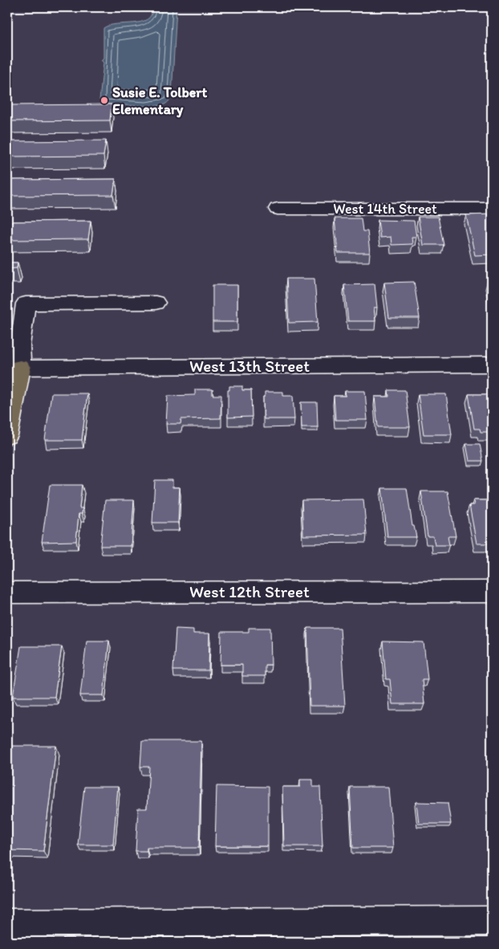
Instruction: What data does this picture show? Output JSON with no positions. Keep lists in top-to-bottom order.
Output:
{
  "streets": {
    "street": ["West 14th Street", "West 13th Street", "West 12th Street"]
  },
  "places": ["Susie E. Tolbert Elementary"]
}
